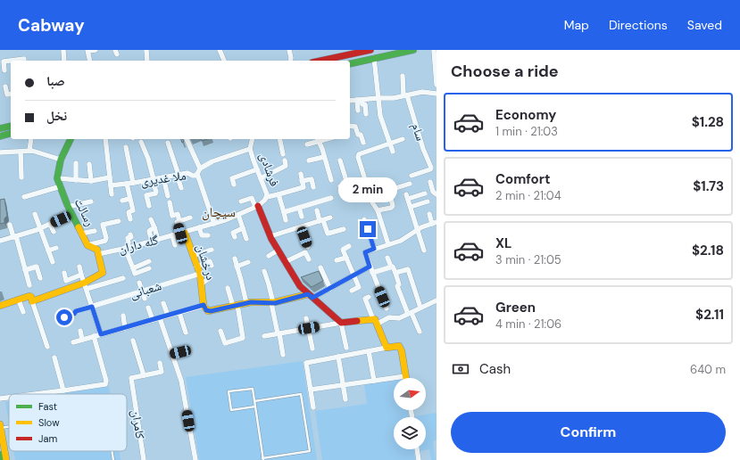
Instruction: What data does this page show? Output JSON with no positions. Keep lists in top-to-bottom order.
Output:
{
  "streets": {
    "street": [
      "سام",
      "فرشادی",
      "ملا غدیری",
      "رسالت",
      "گله داران",
      "درخشان",
      "شعبانی",
      "کامران"
    ]
  },
  "crossings": [
    ["فرشادی", "ملا غدیری"],
    ["فرشادی", "گله داران"],
    ["رسالت", "گله داران"],
    ["گله داران", "درخشان"],
    ["درخشان", "شعبانی"]
  ],
  "districts": ["سیچان"],
  "legend": ["Fast", "Slow", "Jam"],
  "north": "right",
  "page": {
    "header": "Cabway",
    "nav": ["Map", "Directions", "Saved"],
    "heading": "Choose a ride",
    "banner": ["صبا", "نخل"],
    "list": [
      {
        "name": "Economy",
        "note": "1 min · 21:03",
        "value": "$1.28"
      },
      {
        "name": "Comfort",
        "note": "2 min · 21:04",
        "value": "$1.73"
      },
      {
        "name": "XL",
        "note": "3 min · 21:05",
        "value": "$2.18"
      },
      {
        "name": "Green",
        "note": "4 min · 21:06",
        "value": "$2.11"
      }
    ],
    "bubble": "2 min",
    "pay": ["Cash", "640 m"],
    "buttons": "Confirm"
  }
}
